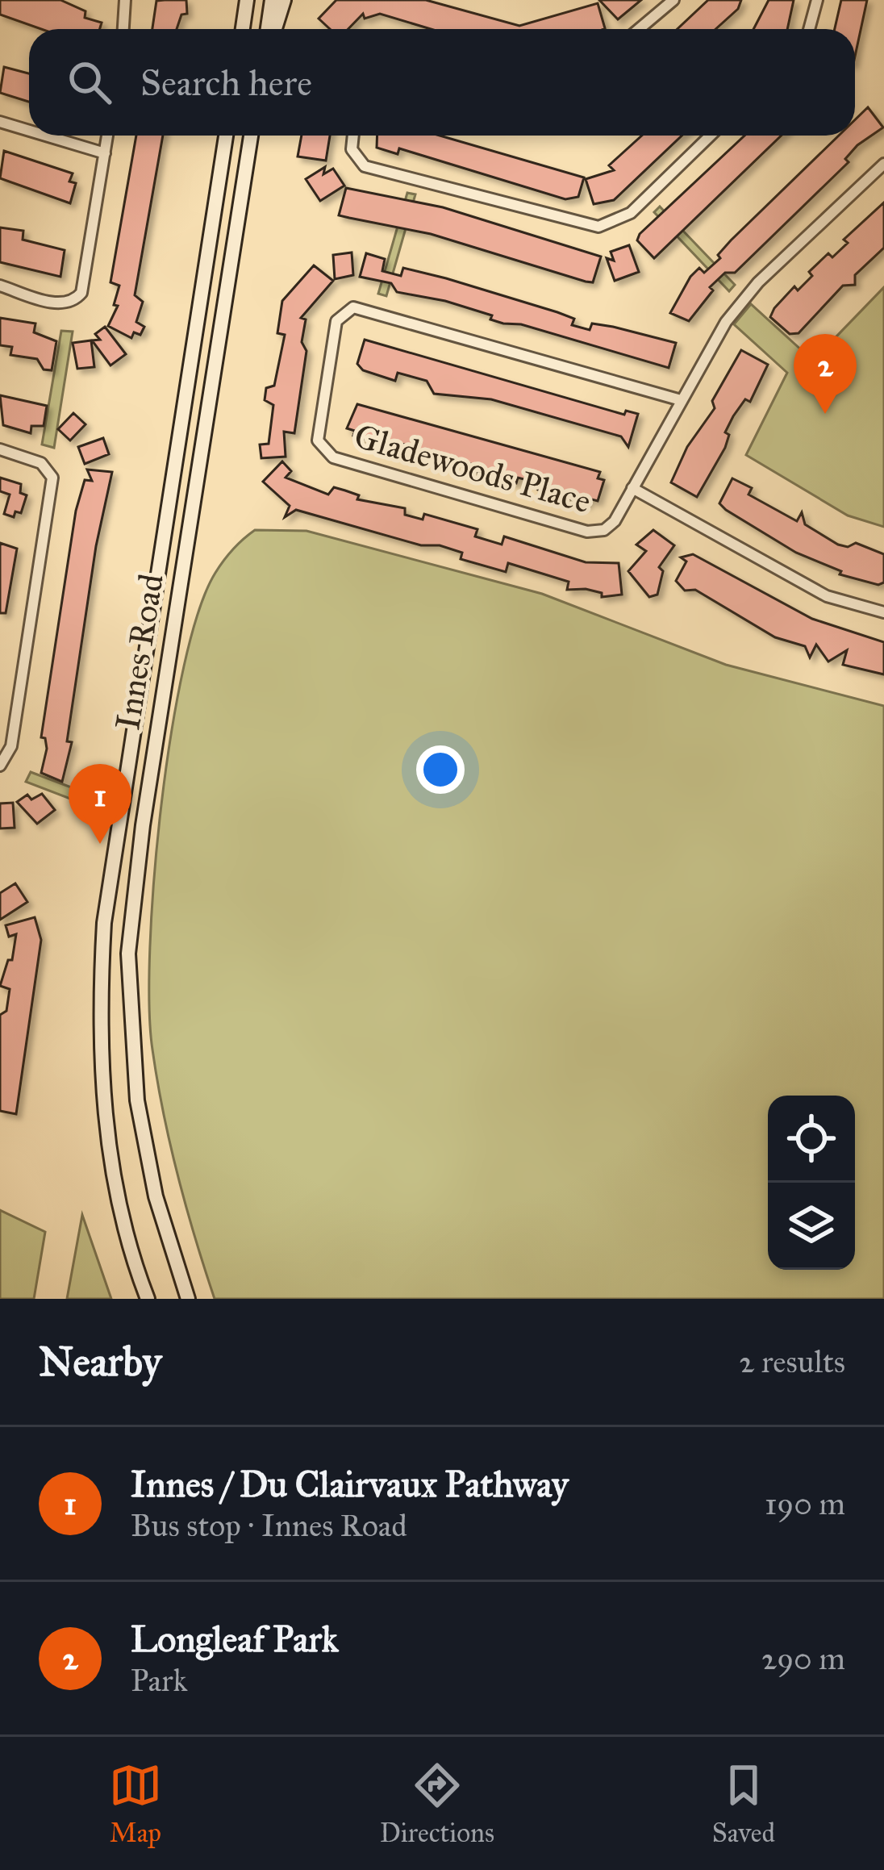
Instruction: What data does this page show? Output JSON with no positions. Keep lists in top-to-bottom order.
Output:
{
  "streets": {
    "main road": ["Innes Road"],
    "street": ["Gladewoods Place"]
  },
  "page": {
    "search": "Search here",
    "pins": ["2", "1"],
    "heading": ["Nearby", "2 results"],
    "list": [
      {
        "mark": "1",
        "name": "Innes / Du Clairvaux Pathway",
        "note": "Bus stop · Innes Road",
        "value": "190 m"
      },
      {
        "mark": "2",
        "name": "Longleaf Park",
        "note": "Park",
        "value": "290 m"
      }
    ],
    "nav": ["Map", "Directions", "Saved"]
  }
}
